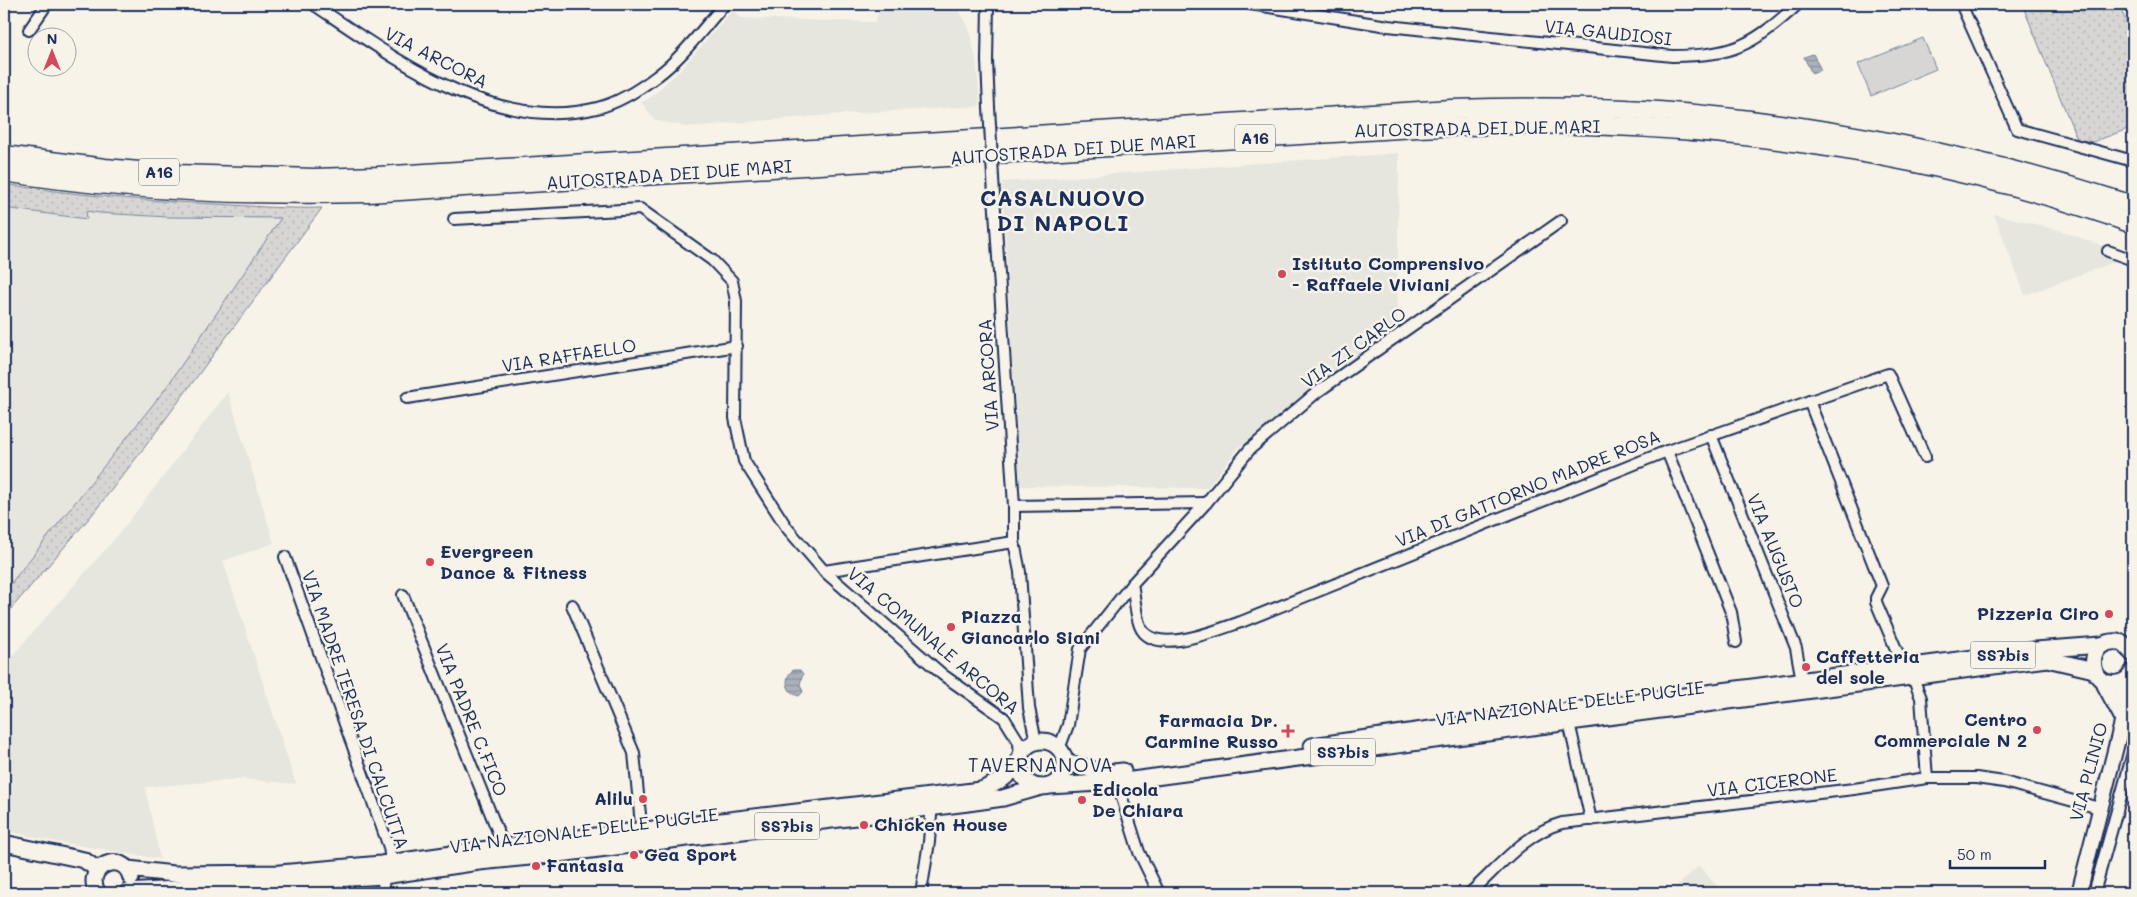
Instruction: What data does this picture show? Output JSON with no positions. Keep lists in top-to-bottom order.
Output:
{
  "streets": {
    "highway": ["AUTOSTRADA DEI DUE MARI", "A16"],
    "main road": ["SS7bis", "VIA NAZIONALE DELLE PUGLIE"],
    "street": [
      "VIA GAUDIOSI",
      "VIA ARCORA",
      "VIA ZI CARLO",
      "VIA RAFFAELLO",
      "VIA DI GATTORNO MADRE ROSA",
      "VIA AUGUSTO",
      "VIA COMUNALE ARCORA",
      "VIA MADRE TERESA DI CALCUTTA",
      "VIA PADRE C.FICO",
      "VIA PLINIO",
      "VIA CICERONE"
    ]
  },
  "crossings": [
    ["VIA ARCORA", "VIA ZI CARLO"],
    ["VIA ARCORA", "VIA COMUNALE ARCORA"],
    ["VIA ARCORA", "SS7bis"],
    ["VIA ARCORA", "VIA NAZIONALE DELLE PUGLIE"],
    ["VIA ZI CARLO", "VIA DI GATTORNO MADRE ROSA"],
    ["VIA ZI CARLO", "VIA COMUNALE ARCORA"],
    ["VIA ZI CARLO", "SS7bis"],
    ["VIA ZI CARLO", "VIA NAZIONALE DELLE PUGLIE"],
    ["VIA RAFFAELLO", "VIA COMUNALE ARCORA"],
    ["VIA DI GATTORNO MADRE ROSA", "VIA AUGUSTO"],
    ["VIA AUGUSTO", "VIA NAZIONALE DELLE PUGLIE"],
    ["VIA COMUNALE ARCORA", "SS7bis"],
    ["VIA COMUNALE ARCORA", "VIA NAZIONALE DELLE PUGLIE"],
    ["SS7bis", "VIA NAZIONALE DELLE PUGLIE"],
    ["SS7bis", "VIA PLINIO"],
    ["VIA NAZIONALE DELLE PUGLIE", "VIA MADRE TERESA DI CALCUTTA"],
    ["VIA NAZIONALE DELLE PUGLIE", "VIA PADRE C.FICO"],
    ["VIA NAZIONALE DELLE PUGLIE", "VIA PLINIO"],
    ["VIA PLINIO", "VIA CICERONE"]
  ],
  "districts": ["CASALNUOVO DI NAPOLI", "TAVERNANOVA"],
  "places": {
    "other": [
      "Istituto Comprensivo - Raffaele Viviani",
      "Evergreen Dance & Fitness",
      "Pizzeria Ciro",
      "Piazza Giancarlo Siani",
      "Caffetteria del sole",
      "Centro Commerciale N 2",
      "Alilu",
      "Edicola De Chiara",
      "Chicken House",
      "Gea Sport",
      "Fantasia"
    ],
    "health": ["Farmacia Dr. Carmine Russo"]
  },
  "scale_bar": "50 m",
  "north": "top"
}
